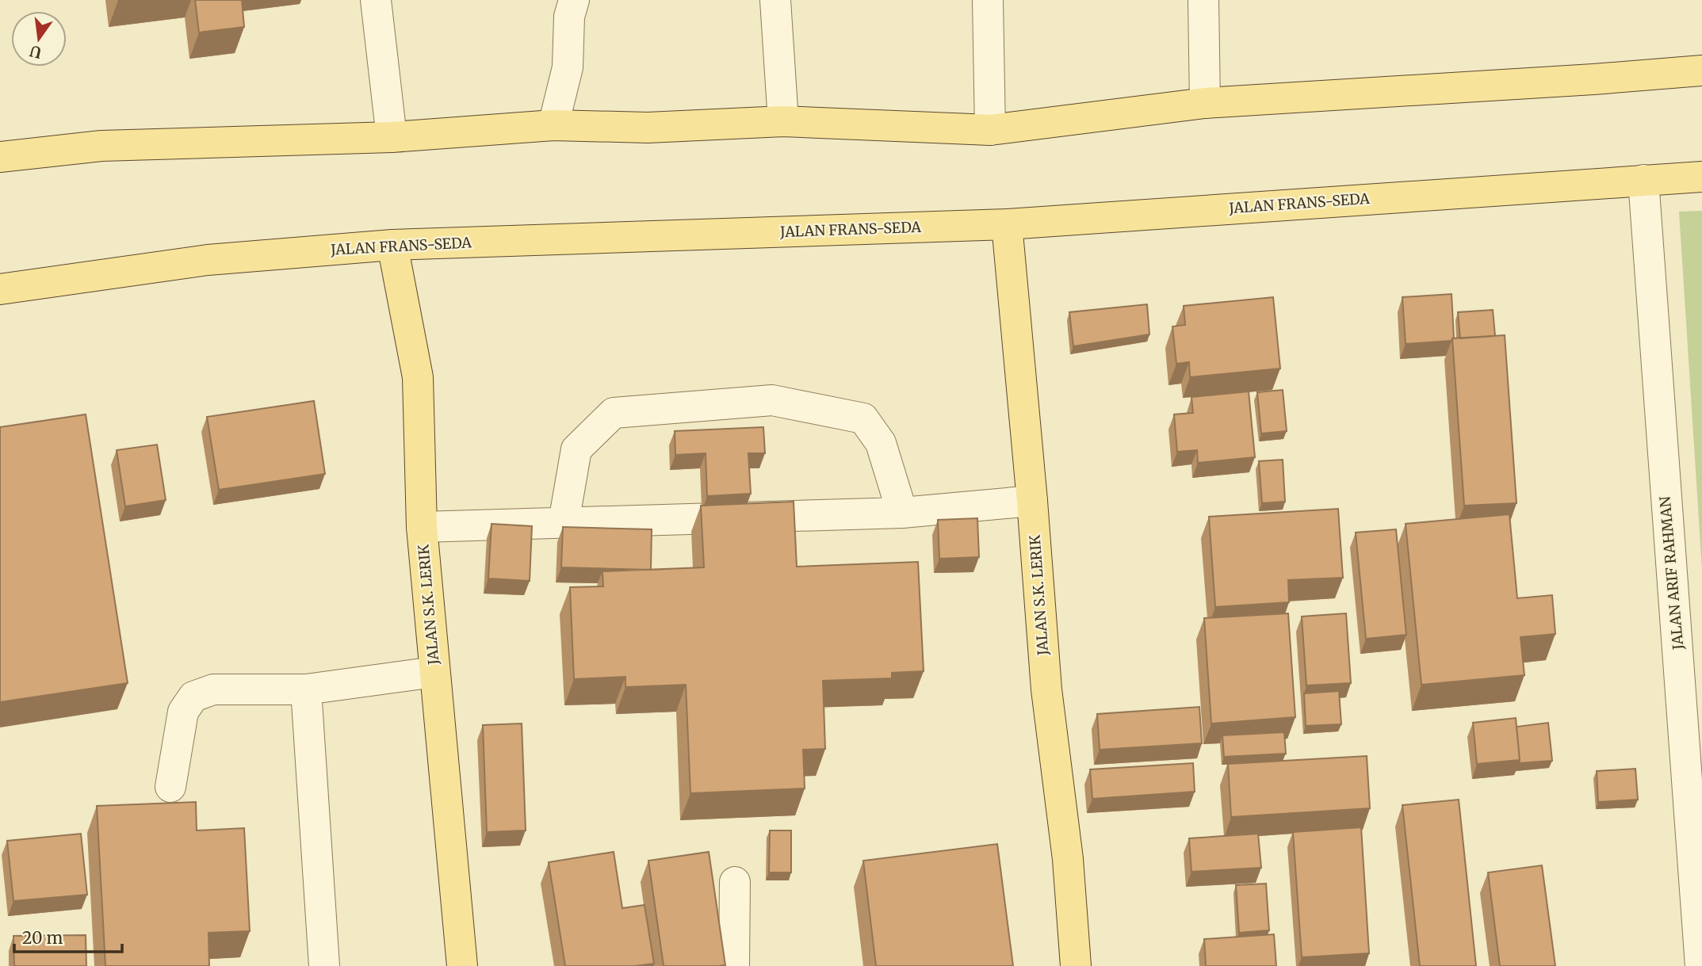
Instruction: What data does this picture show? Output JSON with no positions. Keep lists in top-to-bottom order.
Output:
{
  "streets": {
    "main road": ["JALAN FRANS-SEDA", "JALAN S.K. LERIK"],
    "street": ["JALAN ARIF RAHMAN"]
  },
  "crossings": [
    ["JALAN FRANS-SEDA", "JALAN ARIF RAHMAN"],
    ["JALAN FRANS-SEDA", "JALAN S.K. LERIK"]
  ],
  "scale_bar": "20 m",
  "north": "bottom"
}
